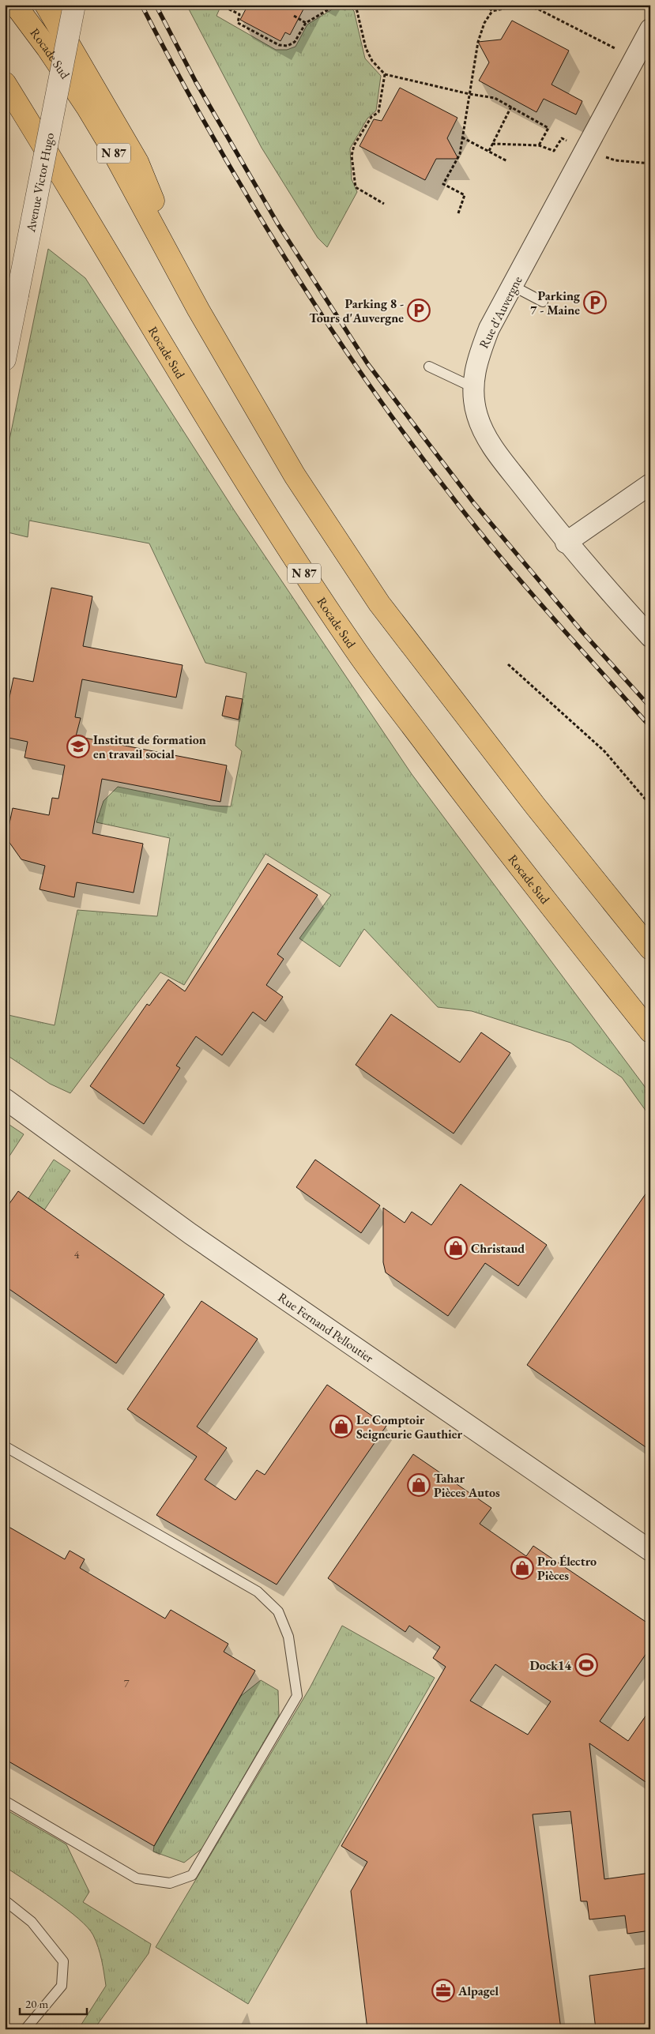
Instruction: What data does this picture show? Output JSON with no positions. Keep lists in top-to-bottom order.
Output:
{
  "streets": {
    "highway": ["Rocade Sud", "N 87"],
    "street": ["Avenue Victor Hugo", "Rue d'Auvergne", "Rue Fernand Pelloutier"]
  },
  "places": {
    "parking": ["Parking 7 - Maine", "Parking 8 - Tours d'Auvergne"],
    "school or university": ["Institut de formation en travail social"],
    "shop": [
      "Christaud",
      "Le Comptoir Seigneurie Gauthier",
      "Tahar Pièces Autos",
      "Pro Électro Pièces"
    ],
    "sports": ["Dock14"],
    "office": ["Alpagel"]
  },
  "house_numbers": ["4", "7"],
  "scale_bar": "20 m"
}
